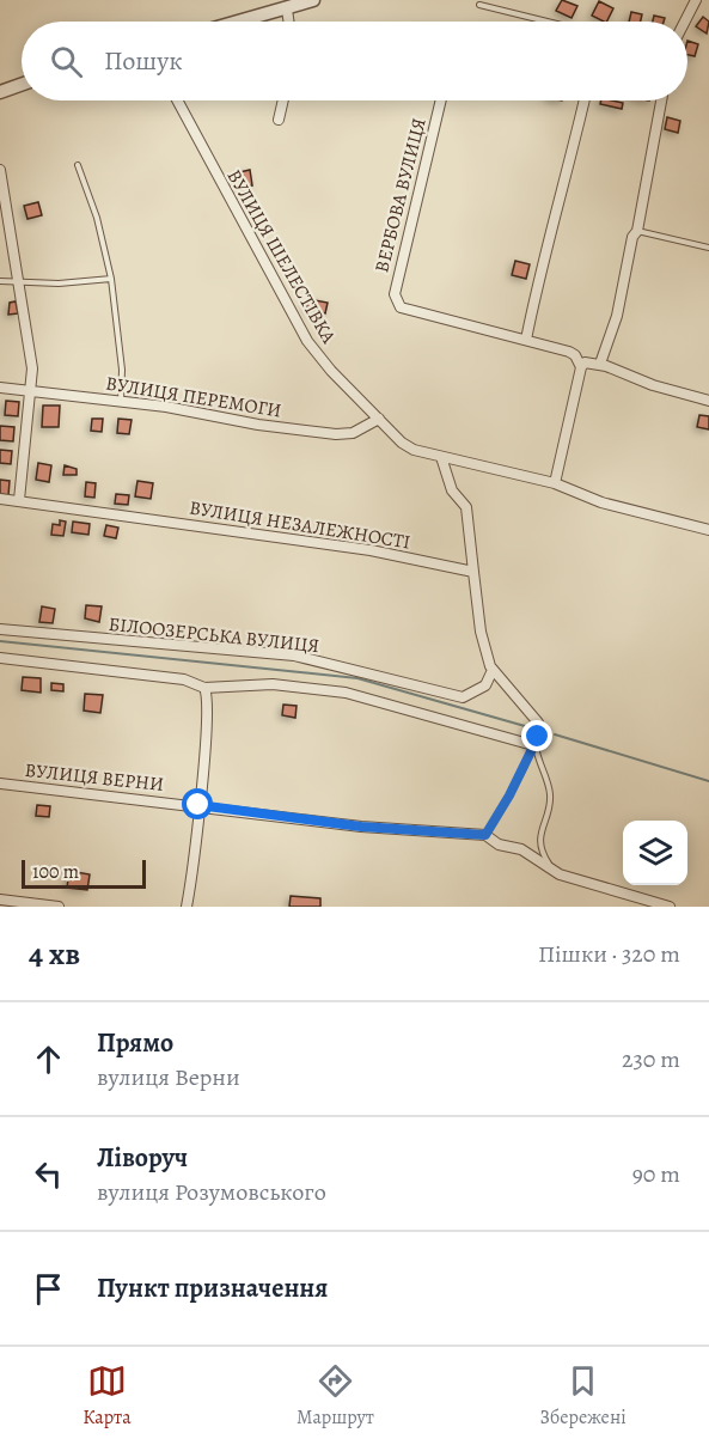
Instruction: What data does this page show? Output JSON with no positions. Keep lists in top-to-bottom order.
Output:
{
  "streets": {
    "street": [
      "ВЕРБОВА ВУЛИЦЯ",
      "ВУЛИЦЯ ШЕЛЕСТІВКА",
      "ВУЛИЦЯ ПЕРЕМОГИ",
      "ВУЛИЦЯ НЕЗАЛЕЖНОСТІ",
      "БІЛООЗЕРСЬКА ВУЛИЦЯ",
      "ВУЛИЦЯ ВЕРНИ"
    ]
  },
  "crossings": [
    ["ВУЛИЦЯ ШЕЛЕСТІВКА", "ВУЛИЦЯ ПЕРЕМОГИ"]
  ],
  "scale_bar": "100 m",
  "page": {
    "search": "Пошук",
    "scale": "100 m",
    "heading": ["4 хв", "Пішки · 320 m"],
    "list": [
      ["Прямо", "вулиця Верни", "230 m"],
      ["Ліворуч", "вулиця Розумовського", "90 m"],
      "Пункт призначення"
    ],
    "nav": ["Карта", "Маршрут", "Збережені"]
  }
}
